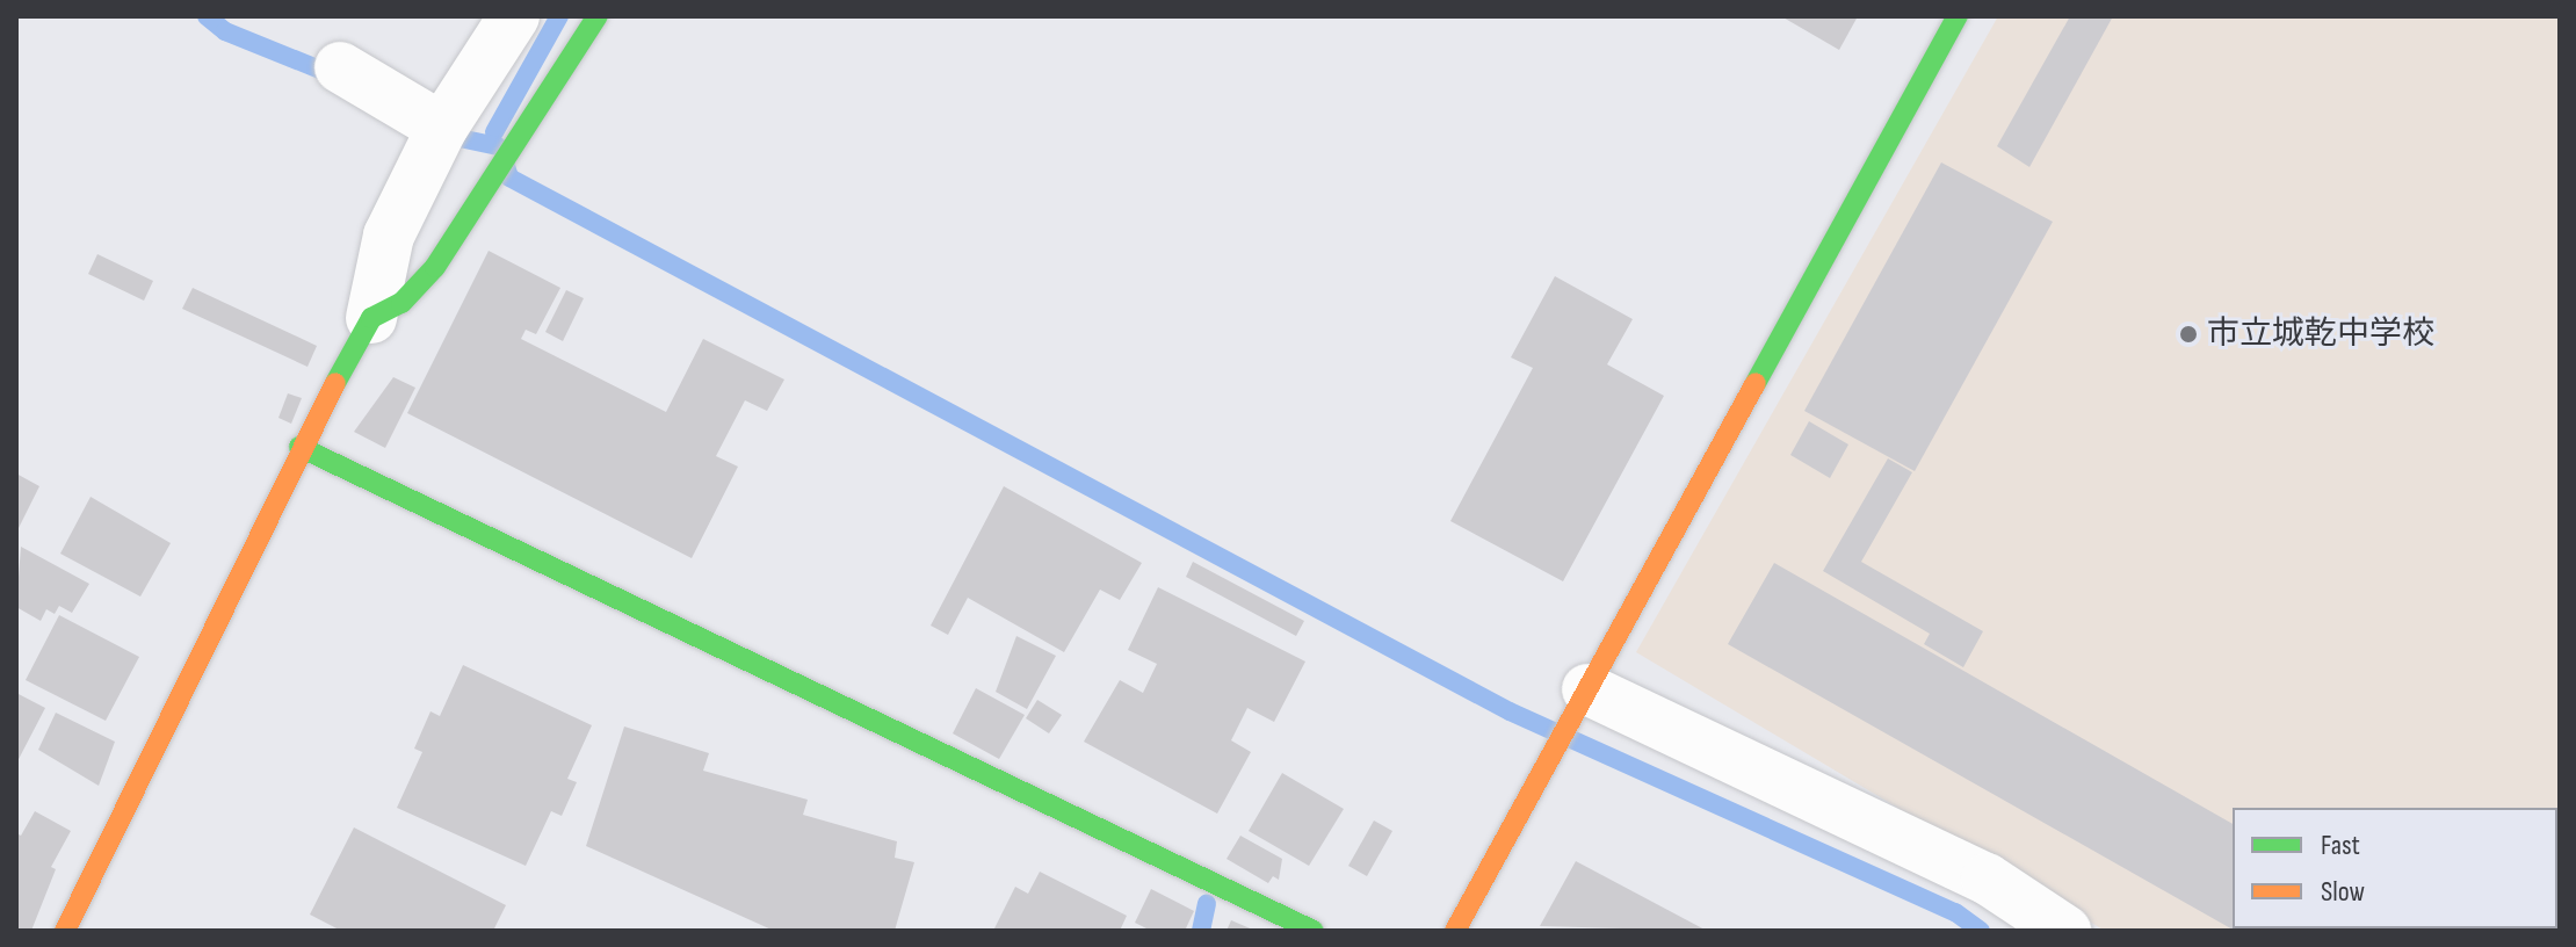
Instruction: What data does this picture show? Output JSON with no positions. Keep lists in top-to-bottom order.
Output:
{
  "places": ["市立城乾中学校"],
  "legend": ["Fast", "Slow"]
}
